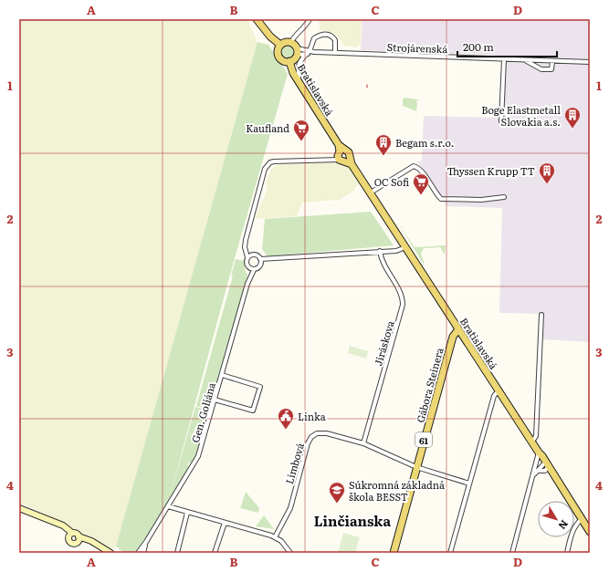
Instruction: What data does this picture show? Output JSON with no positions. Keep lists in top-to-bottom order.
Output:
{
  "streets": {
    "main road": ["Bratislavská", "Gábora Steinera", "61"],
    "street": [
      "Strojárenská",
      "Jiráskova",
      "Gen. Goliána",
      "Limbová"
    ]
  },
  "crossings": [
    ["Bratislavská", "Gábora Steinera"],
    ["Jiráskova", "Limbová"],
    ["Gábora Steinera", "Limbová"]
  ],
  "districts": ["Linčianska"],
  "places": {
    "building": ["Boge Elastmetall Slovakia a.s.", "Begam s.r.o.", "Thyssen Krupp TT"],
    "supermarket": ["Kaufland", "OC Sofi"],
    "public building": ["Linka"],
    "school or university": ["Súkromná základná škola BESST"]
  },
  "scale_bar": "200 m",
  "north": "bottom right",
  "grid": {
    "columns": [
      "A",
      "B",
      "C",
      "D"
    ],
    "rows": [
      "1",
      "2",
      "3",
      "4"
    ]
  }
}
